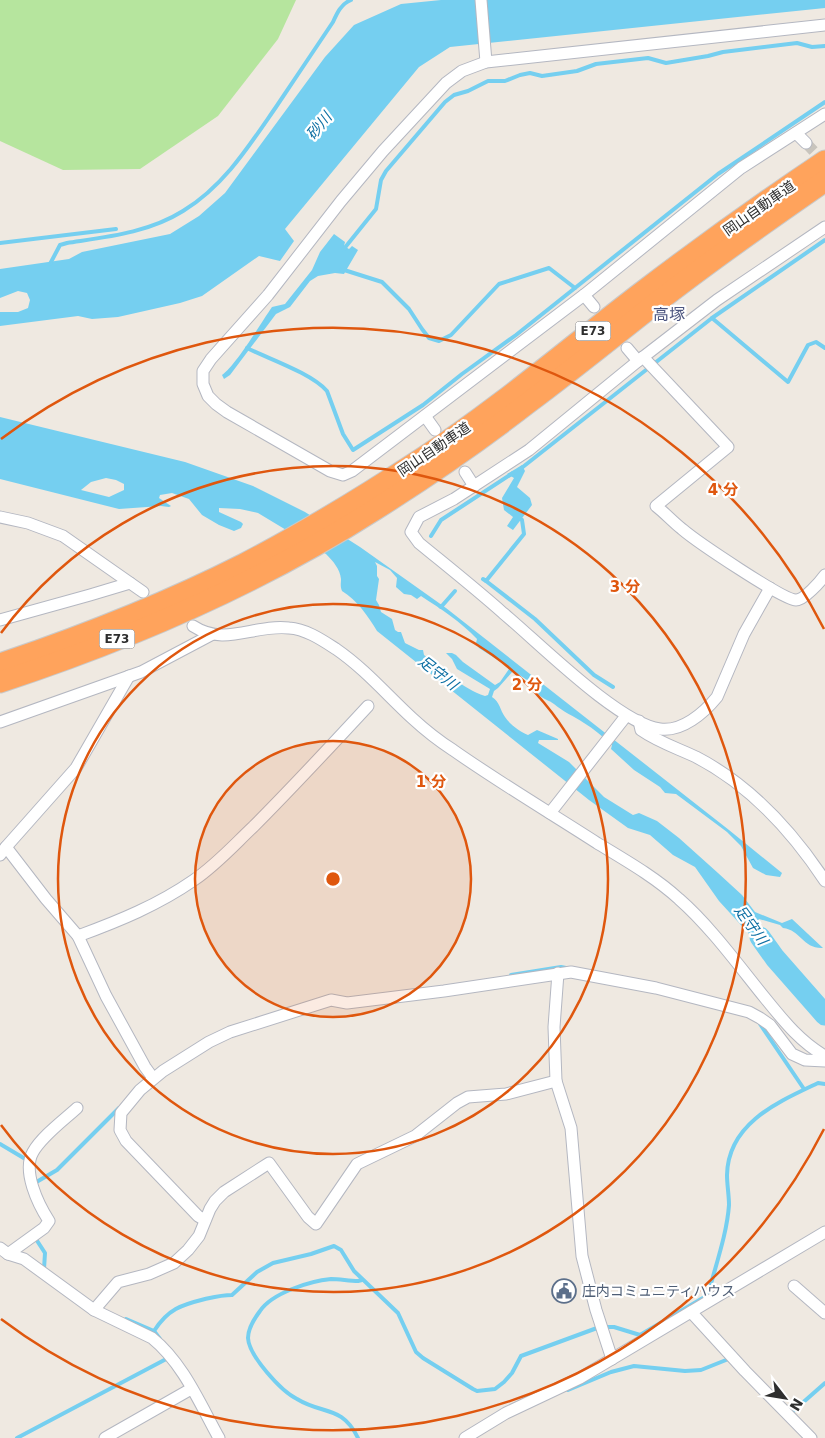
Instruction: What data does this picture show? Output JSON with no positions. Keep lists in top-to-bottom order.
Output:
{
  "streets": {
    "highway": ["岡山自動車道", "E73"]
  },
  "districts": ["高塚"],
  "water": ["砂川", "足守川"],
  "places": {
    "public building": ["庄内コミュニティハウス"]
  },
  "north": "bottom right",
  "rings": [
    "4 分",
    "3 分",
    "2 分",
    "1 分"
  ]
}
